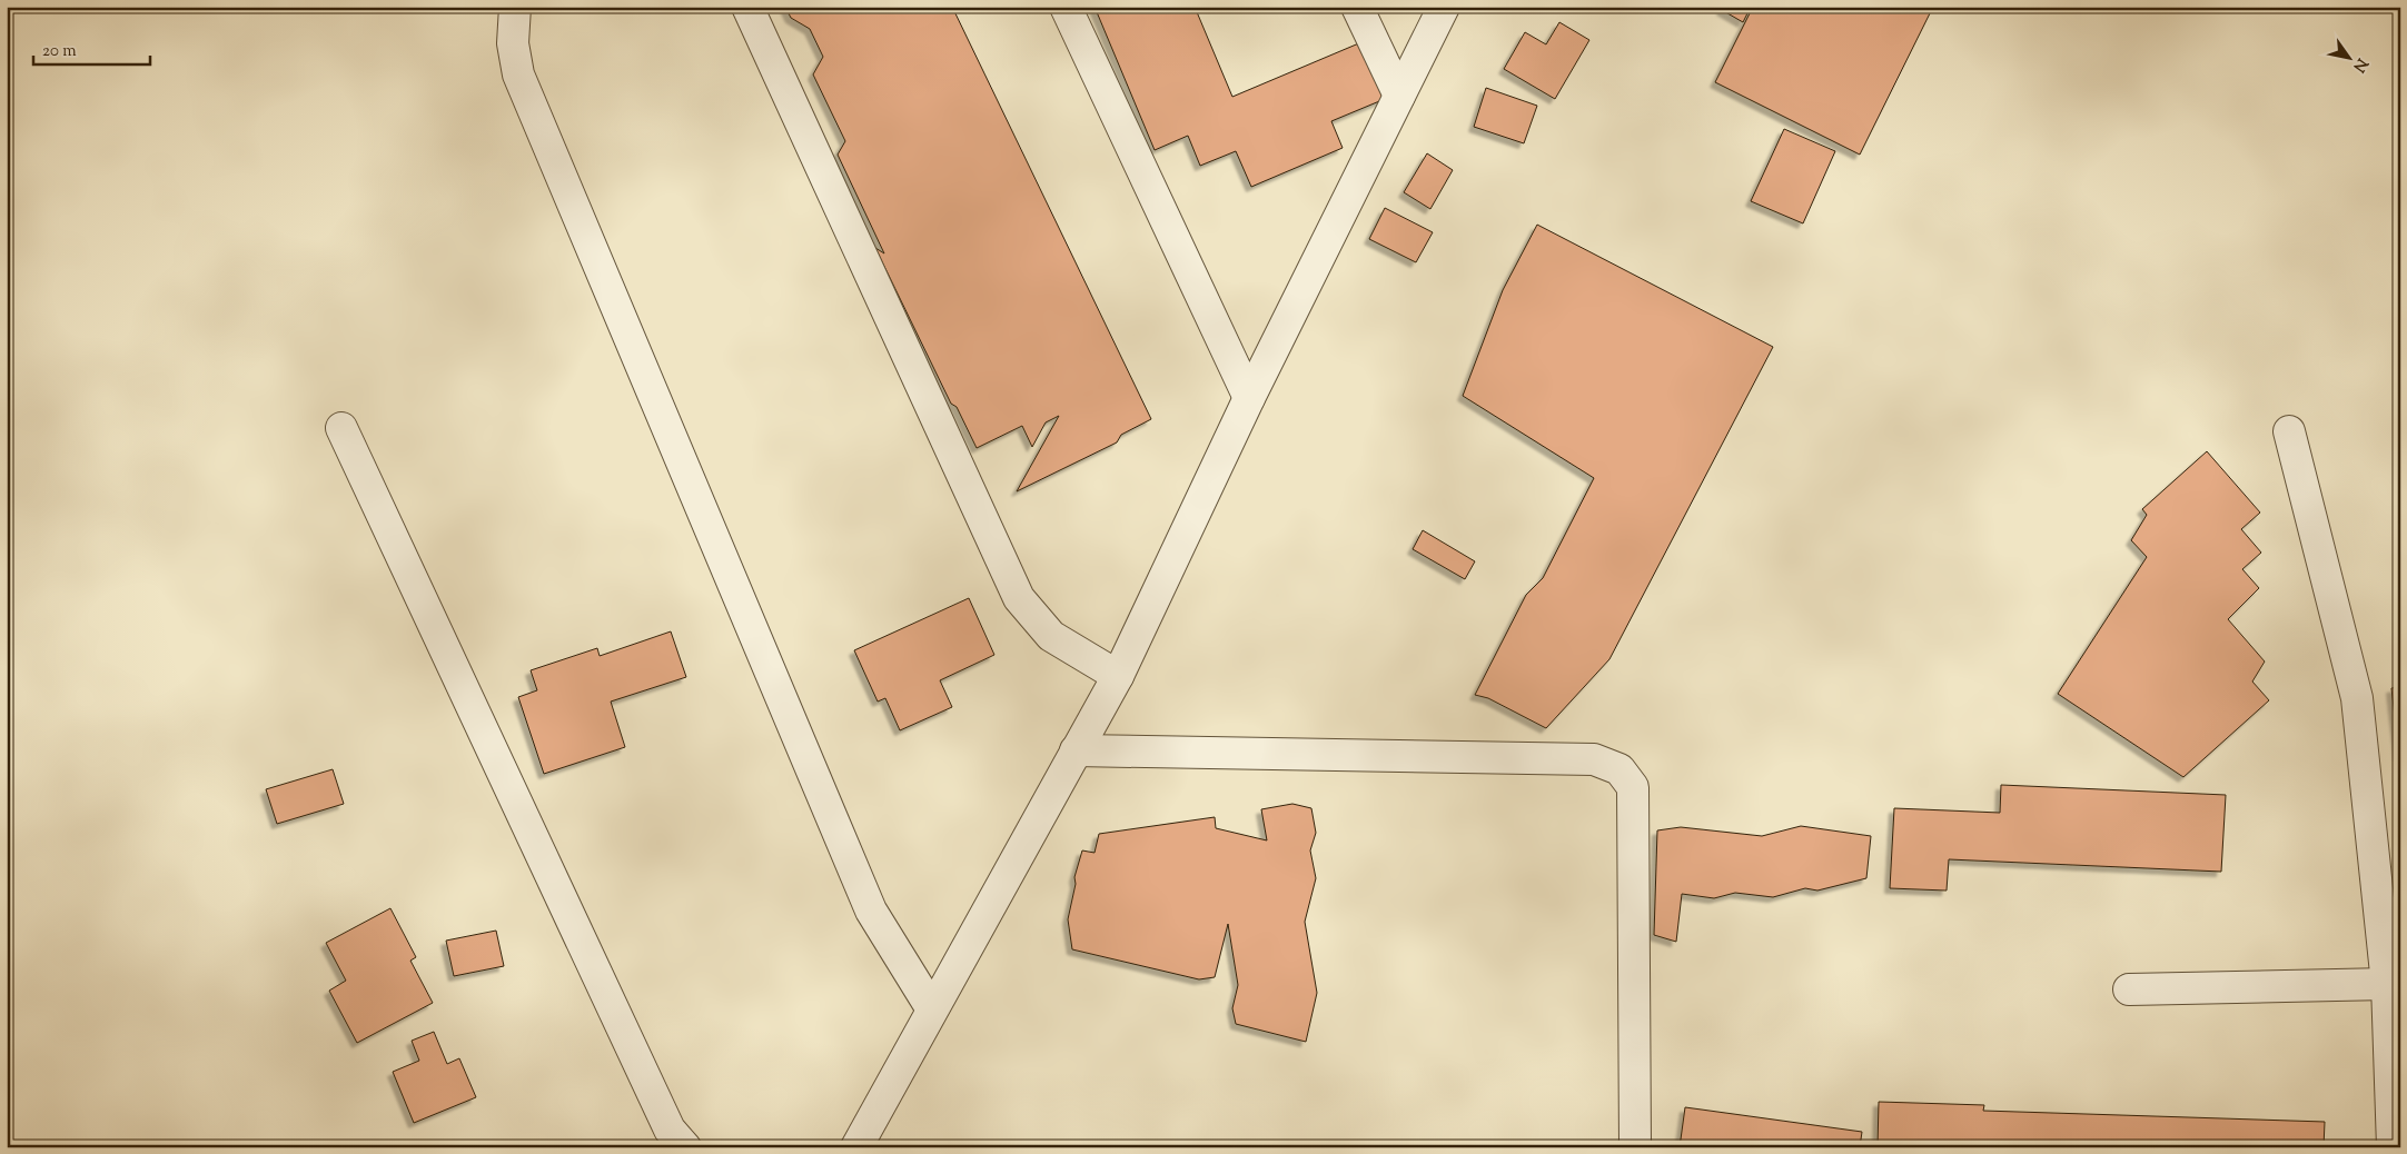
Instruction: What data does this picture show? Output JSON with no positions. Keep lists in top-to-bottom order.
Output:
{
  "scale_bar": "20 m",
  "north": "bottom right"
}
